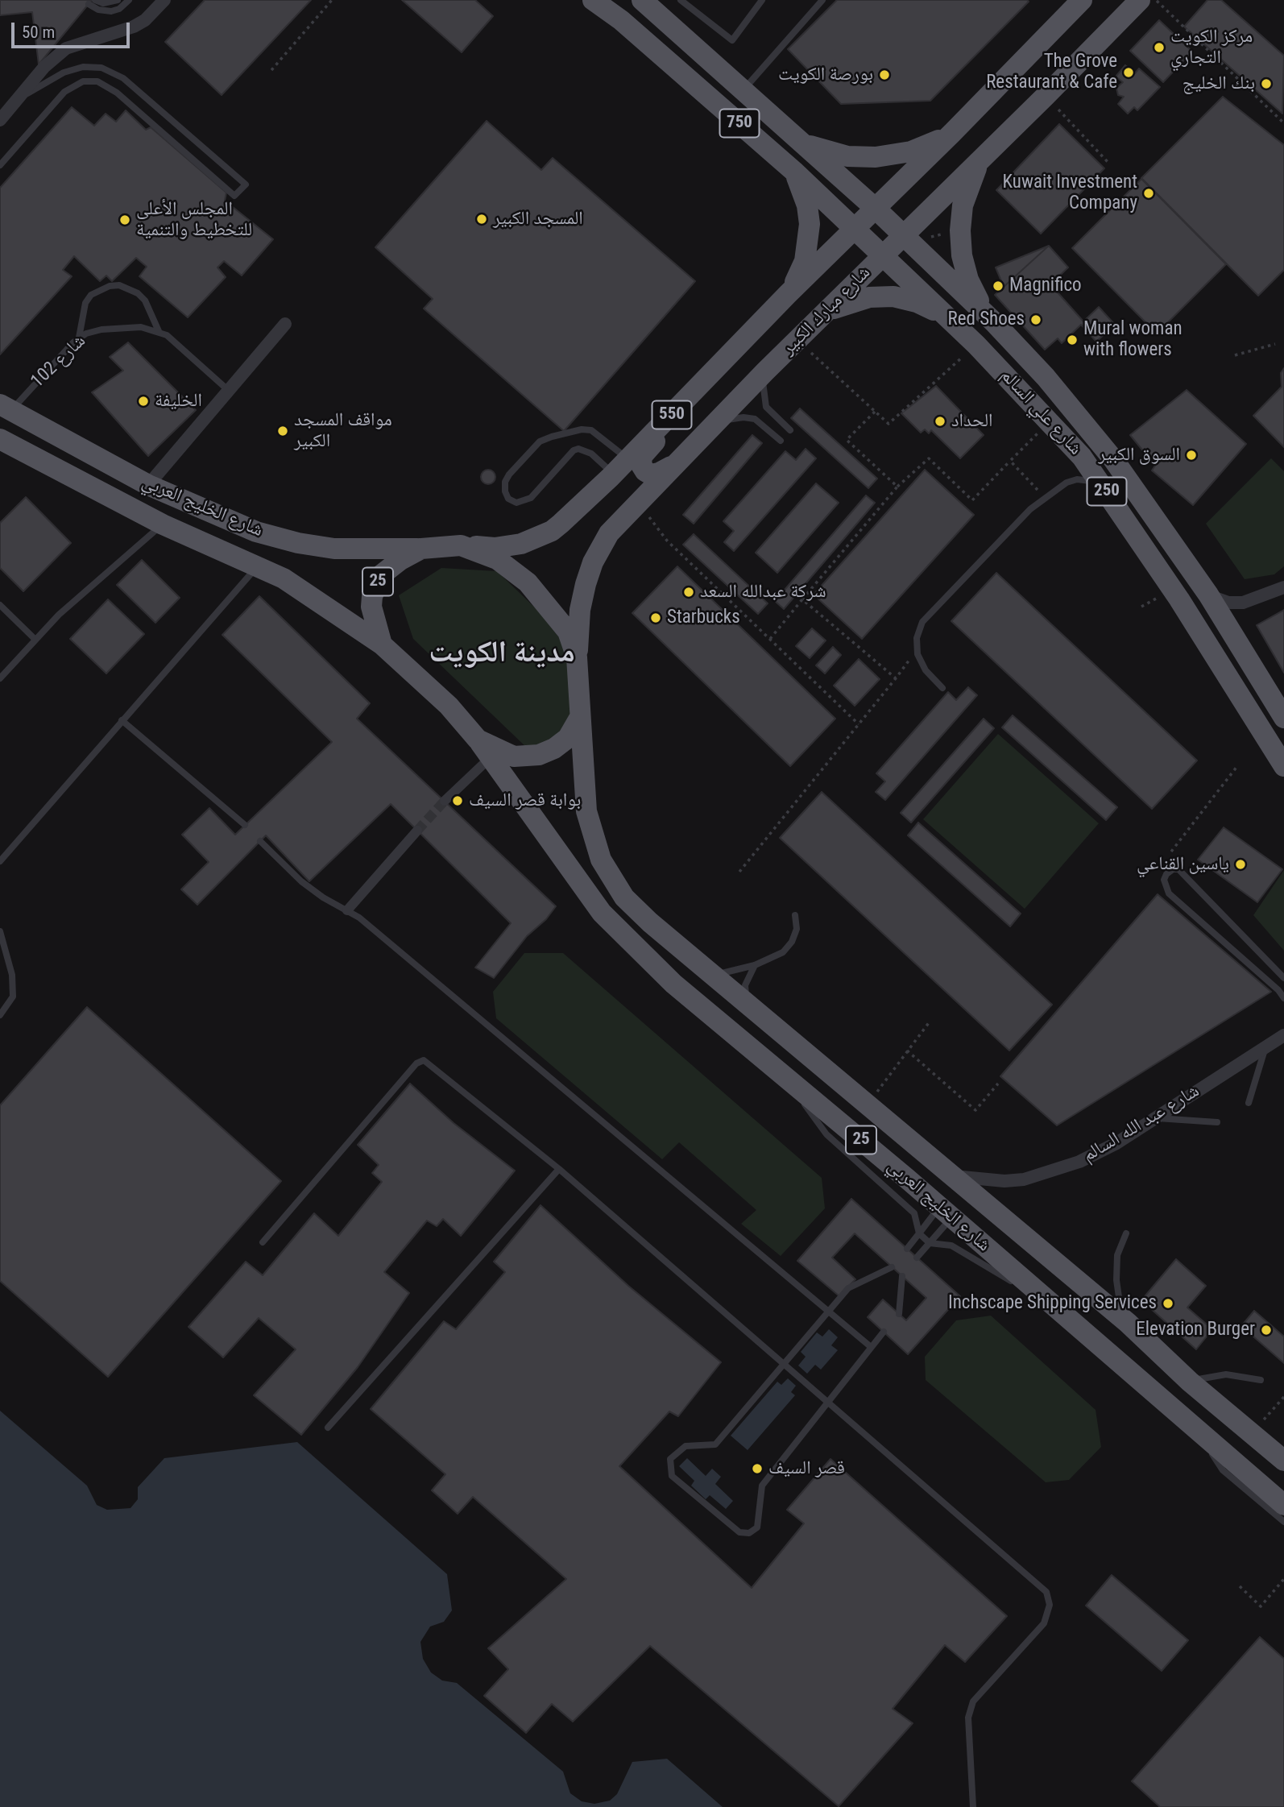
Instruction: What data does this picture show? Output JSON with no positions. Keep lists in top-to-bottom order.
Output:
{
  "streets": {
    "main road": [
      "750",
      "شارع مبارك الكبير",
      "شارع علي السالم",
      "550",
      "250",
      "شارع الخليج العربي",
      "25"
    ],
    "street": ["شارع عبد الله السالم"],
    "lane": ["شارع 102"]
  },
  "crossings": [
    ["750", "شارع مبارك الكبير"],
    ["750", "شارع علي السالم"],
    ["شارع مبارك الكبير", "شارع علي السالم"],
    ["شارع مبارك الكبير", "25"],
    ["شارع 102", "شارع الخليج العربي"],
    ["شارع الخليج العربي", "25"],
    ["شارع الخليج العربي", "شارع عبد الله السالم"]
  ],
  "districts": ["مدينة الكويت"],
  "places": [
    "مركز الكويت التجاري",
    "The Grove Restaurant & Cafe",
    "بورصة الكويت",
    "بنك الخليج",
    "Kuwait Investment Company",
    "المسجد الكبير",
    "المجلس الأعلى للتخطيط والتنمية",
    "Magnifico",
    "Red Shoes",
    "Mural woman with flowers",
    "الخليفة",
    "الحداد",
    "مواقف المسجد الكبير",
    "السوق الكبير",
    "شركة عبدالله السعد",
    "Starbucks",
    "بوابة قصر السيف",
    "ياسين القناعي",
    "Inchscape Shipping Services",
    "Elevation Burger",
    "قصر السيف"
  ],
  "scale_bar": "50 m"
}
